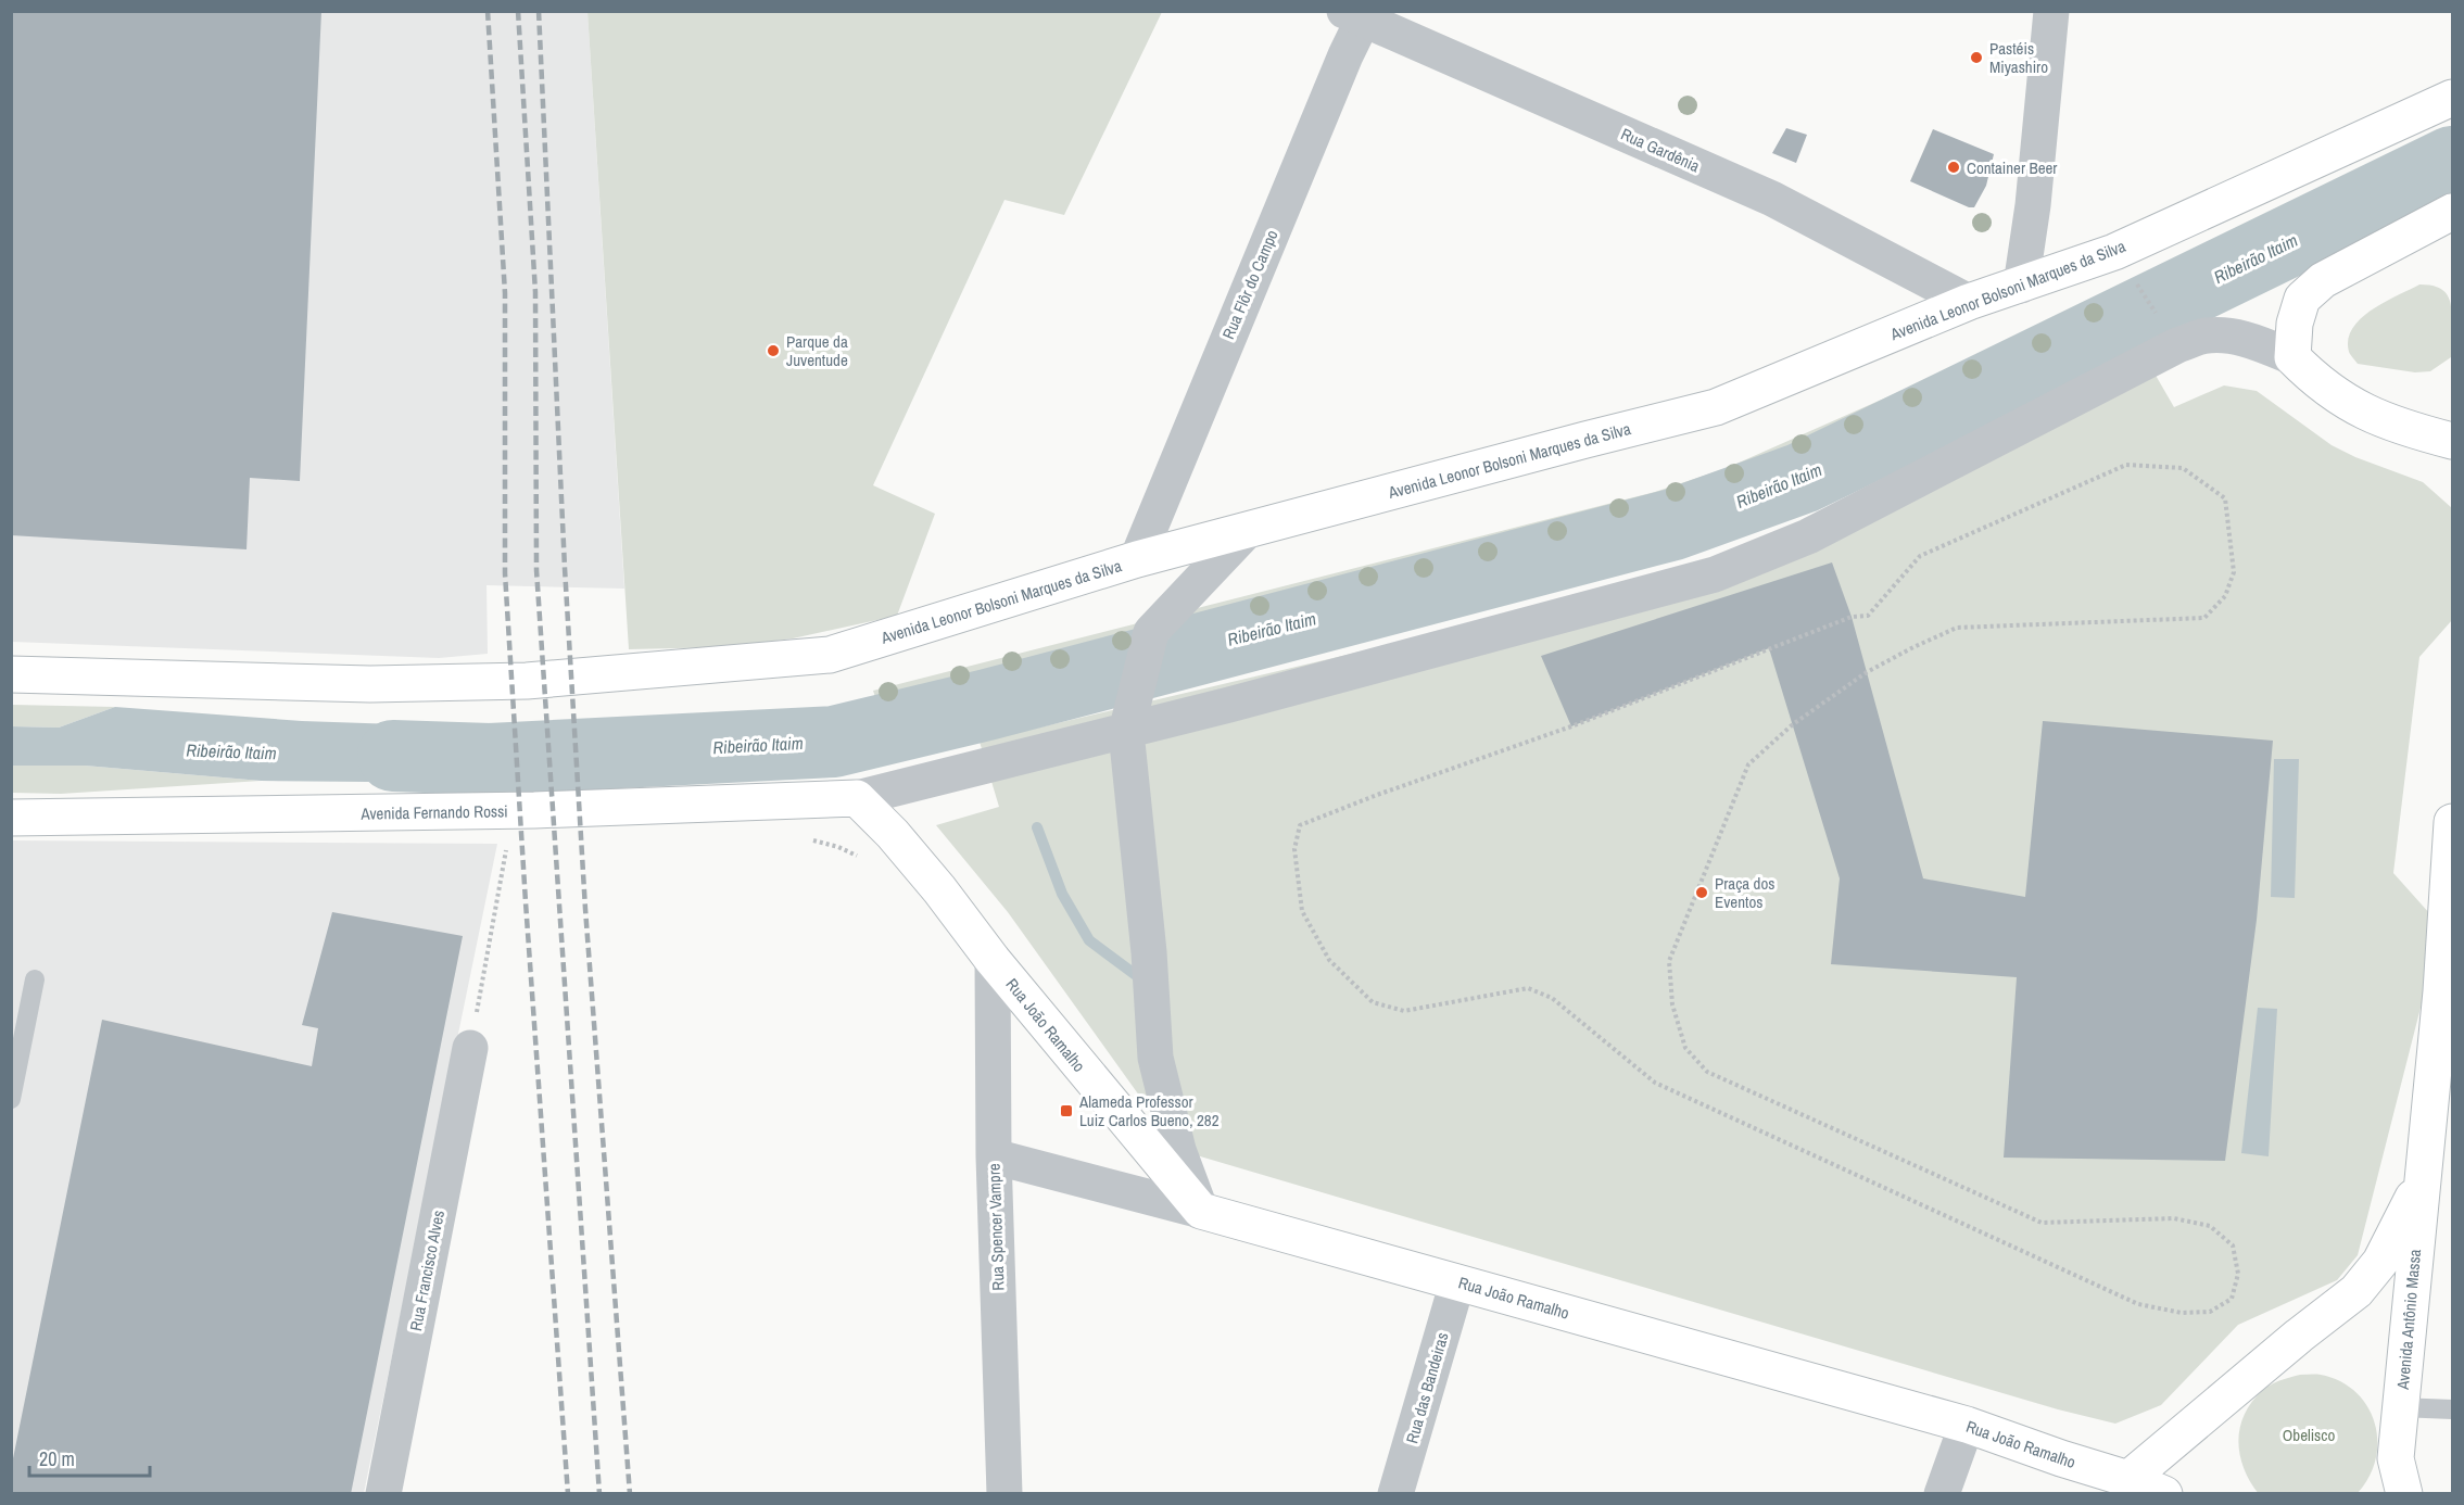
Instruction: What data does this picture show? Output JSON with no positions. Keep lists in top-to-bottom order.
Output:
{
  "streets": {
    "main road": [
      "Avenida Leonor Bolsoni Marques da Silva",
      "Avenida Fernando Rossi",
      "Rua João Ramalho",
      "Avenida Antônio Massa"
    ],
    "street": [
      "Rua Gardênia",
      "Rua Flôr do Campo",
      "Rua Spencer Vampre",
      "Rua Francisco Alves",
      "Rua das Bandeiras"
    ]
  },
  "crossings": [
    ["Rua Gardênia", "Rua Flôr do Campo"],
    ["Rua Gardênia", "Avenida Leonor Bolsoni Marques da Silva"],
    ["Rua Flôr do Campo", "Avenida Leonor Bolsoni Marques da Silva"],
    ["Avenida Fernando Rossi", "Rua João Ramalho"],
    ["Rua João Ramalho", "Rua Spencer Vampre"],
    ["Rua João Ramalho", "Avenida Antônio Massa"],
    ["Rua João Ramalho", "Rua das Bandeiras"]
  ],
  "water": ["Ribeirão Itaim"],
  "parks": ["Obelisco"],
  "places": {
    "other": [
      "Pastéis Miyashiro",
      "Container Beer",
      "Parque da Juventude",
      "Praça dos Eventos"
    ],
    "transit": ["Alameda Professor Luiz Carlos Bueno, 282"]
  },
  "scale_bar": "20 m"
}
